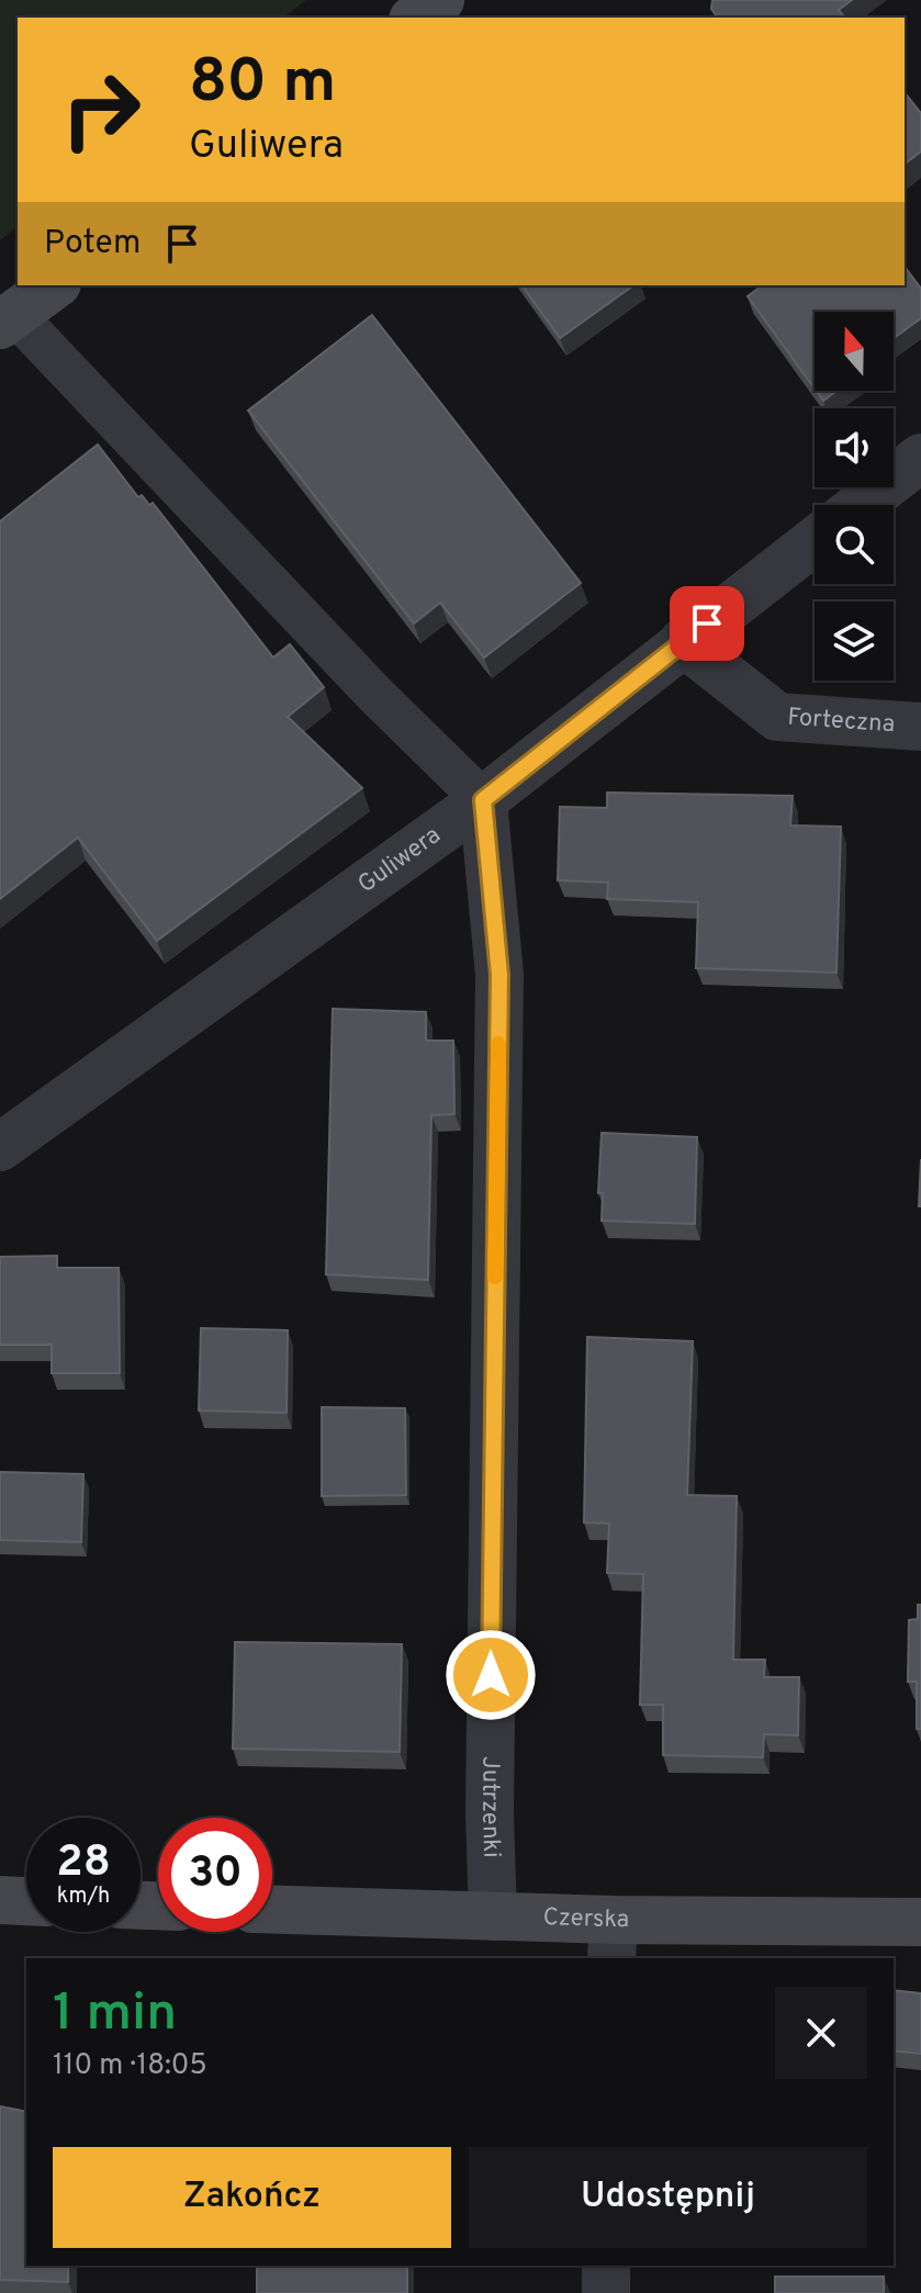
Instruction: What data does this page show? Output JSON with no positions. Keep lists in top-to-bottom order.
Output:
{
  "streets": {
    "street": [
      "Forteczna",
      "Guliwera",
      "Jutrzenki",
      "Czerska"
    ]
  },
  "crossings": [
    ["Forteczna", "Guliwera"],
    ["Guliwera", "Jutrzenki"],
    ["Jutrzenki", "Czerska"]
  ],
  "north": "top",
  "page": {
    "turn": ["80 m", "Guliwera"],
    "then": "Potem",
    "speed": "28 km/h",
    "limit": "30",
    "heading": ["1 min", "110 m · 18:05"],
    "buttons": ["Zakończ", "Udostępnij"]
  }
}
